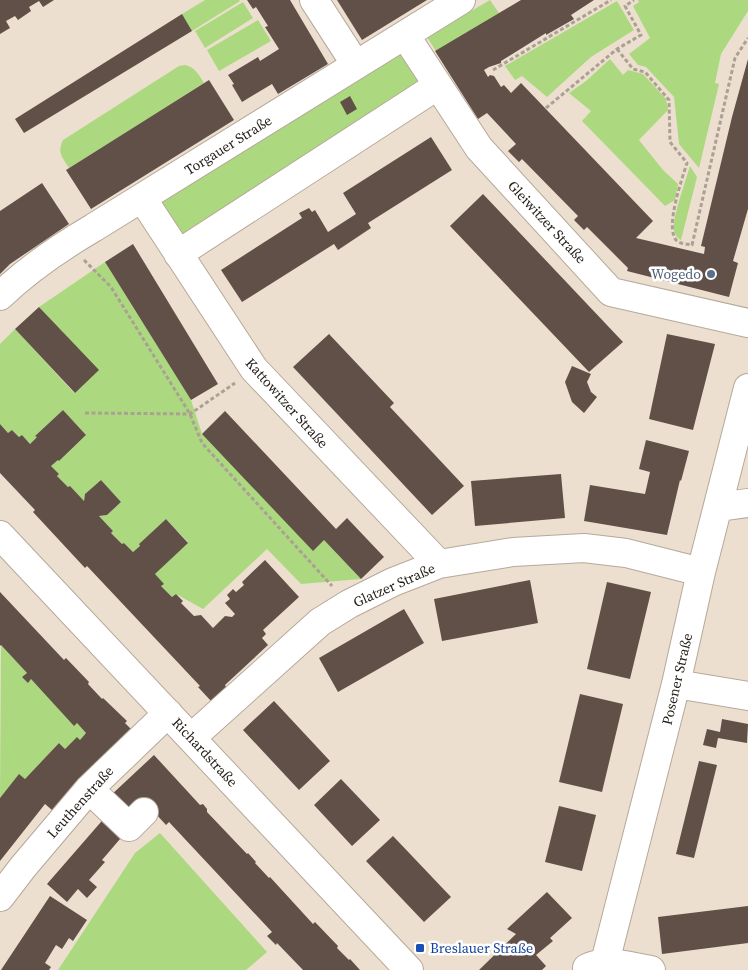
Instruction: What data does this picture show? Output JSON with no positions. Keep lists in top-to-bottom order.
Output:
{
  "streets": {
    "street": [
      "Torgauer Straße",
      "Gleiwitzer Straße",
      "Kattowitzer Straße",
      "Glatzer Straße",
      "Posener Straße",
      "Richardstraße",
      "Leuthenstraße"
    ]
  },
  "crossings": [
    ["Torgauer Straße", "Gleiwitzer Straße"],
    ["Torgauer Straße", "Kattowitzer Straße"],
    ["Kattowitzer Straße", "Glatzer Straße"],
    ["Glatzer Straße", "Posener Straße"],
    ["Glatzer Straße", "Richardstraße"],
    ["Richardstraße", "Leuthenstraße"]
  ],
  "places": {
    "other": ["Wogedo"],
    "transit": ["Breslauer Straße"]
  }
}
